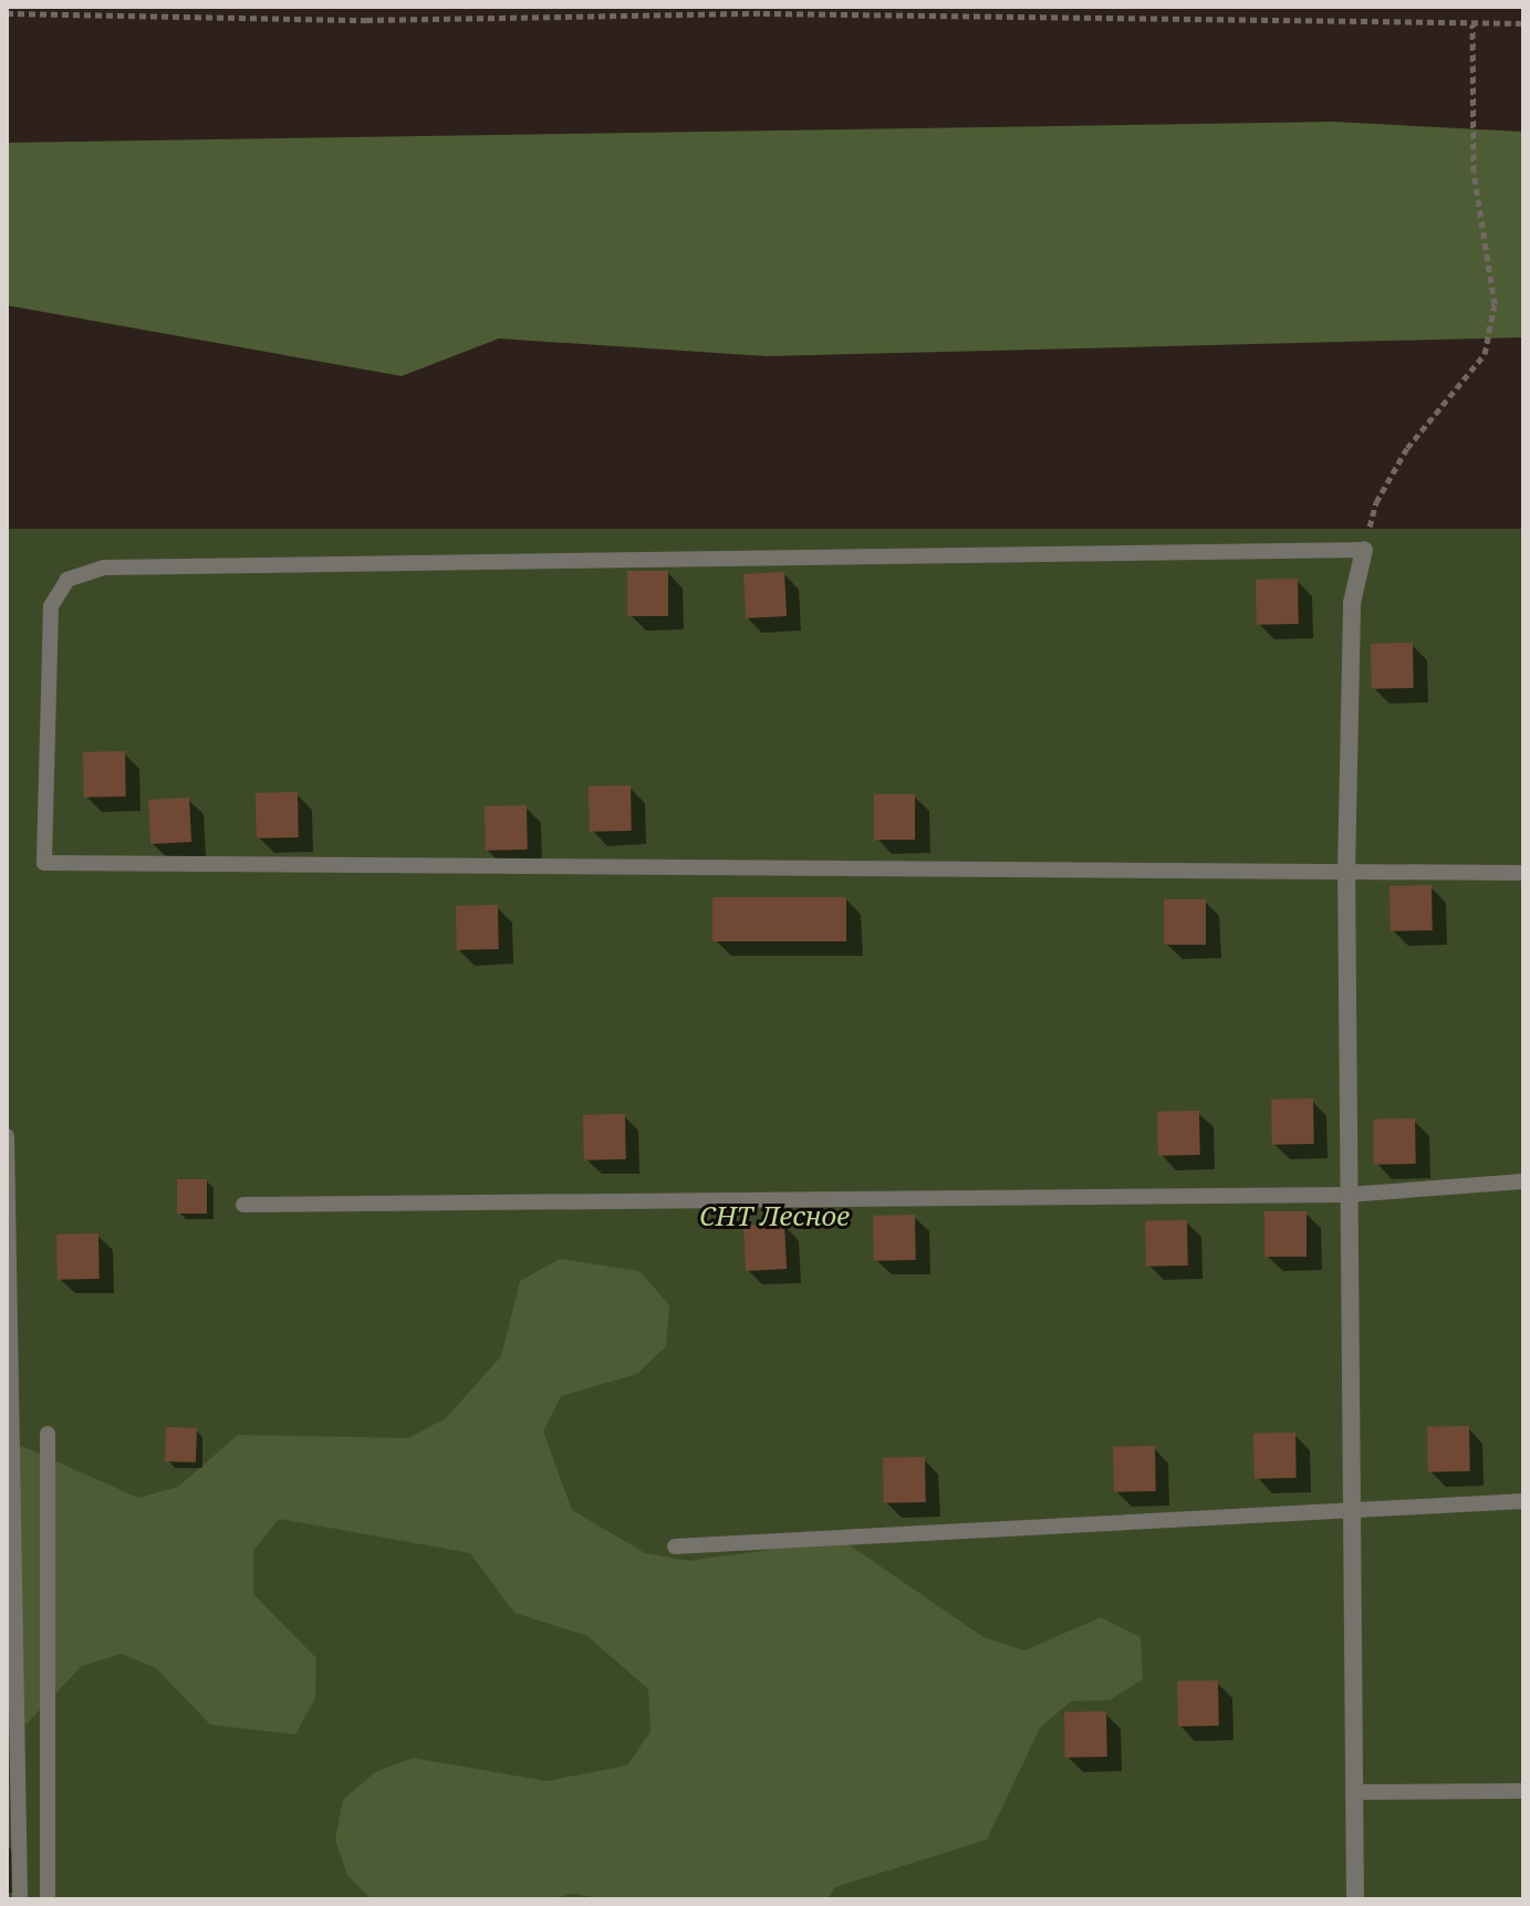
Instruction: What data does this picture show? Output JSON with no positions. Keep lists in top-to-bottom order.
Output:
{
  "parks": ["СНТ Лесное"]
}
